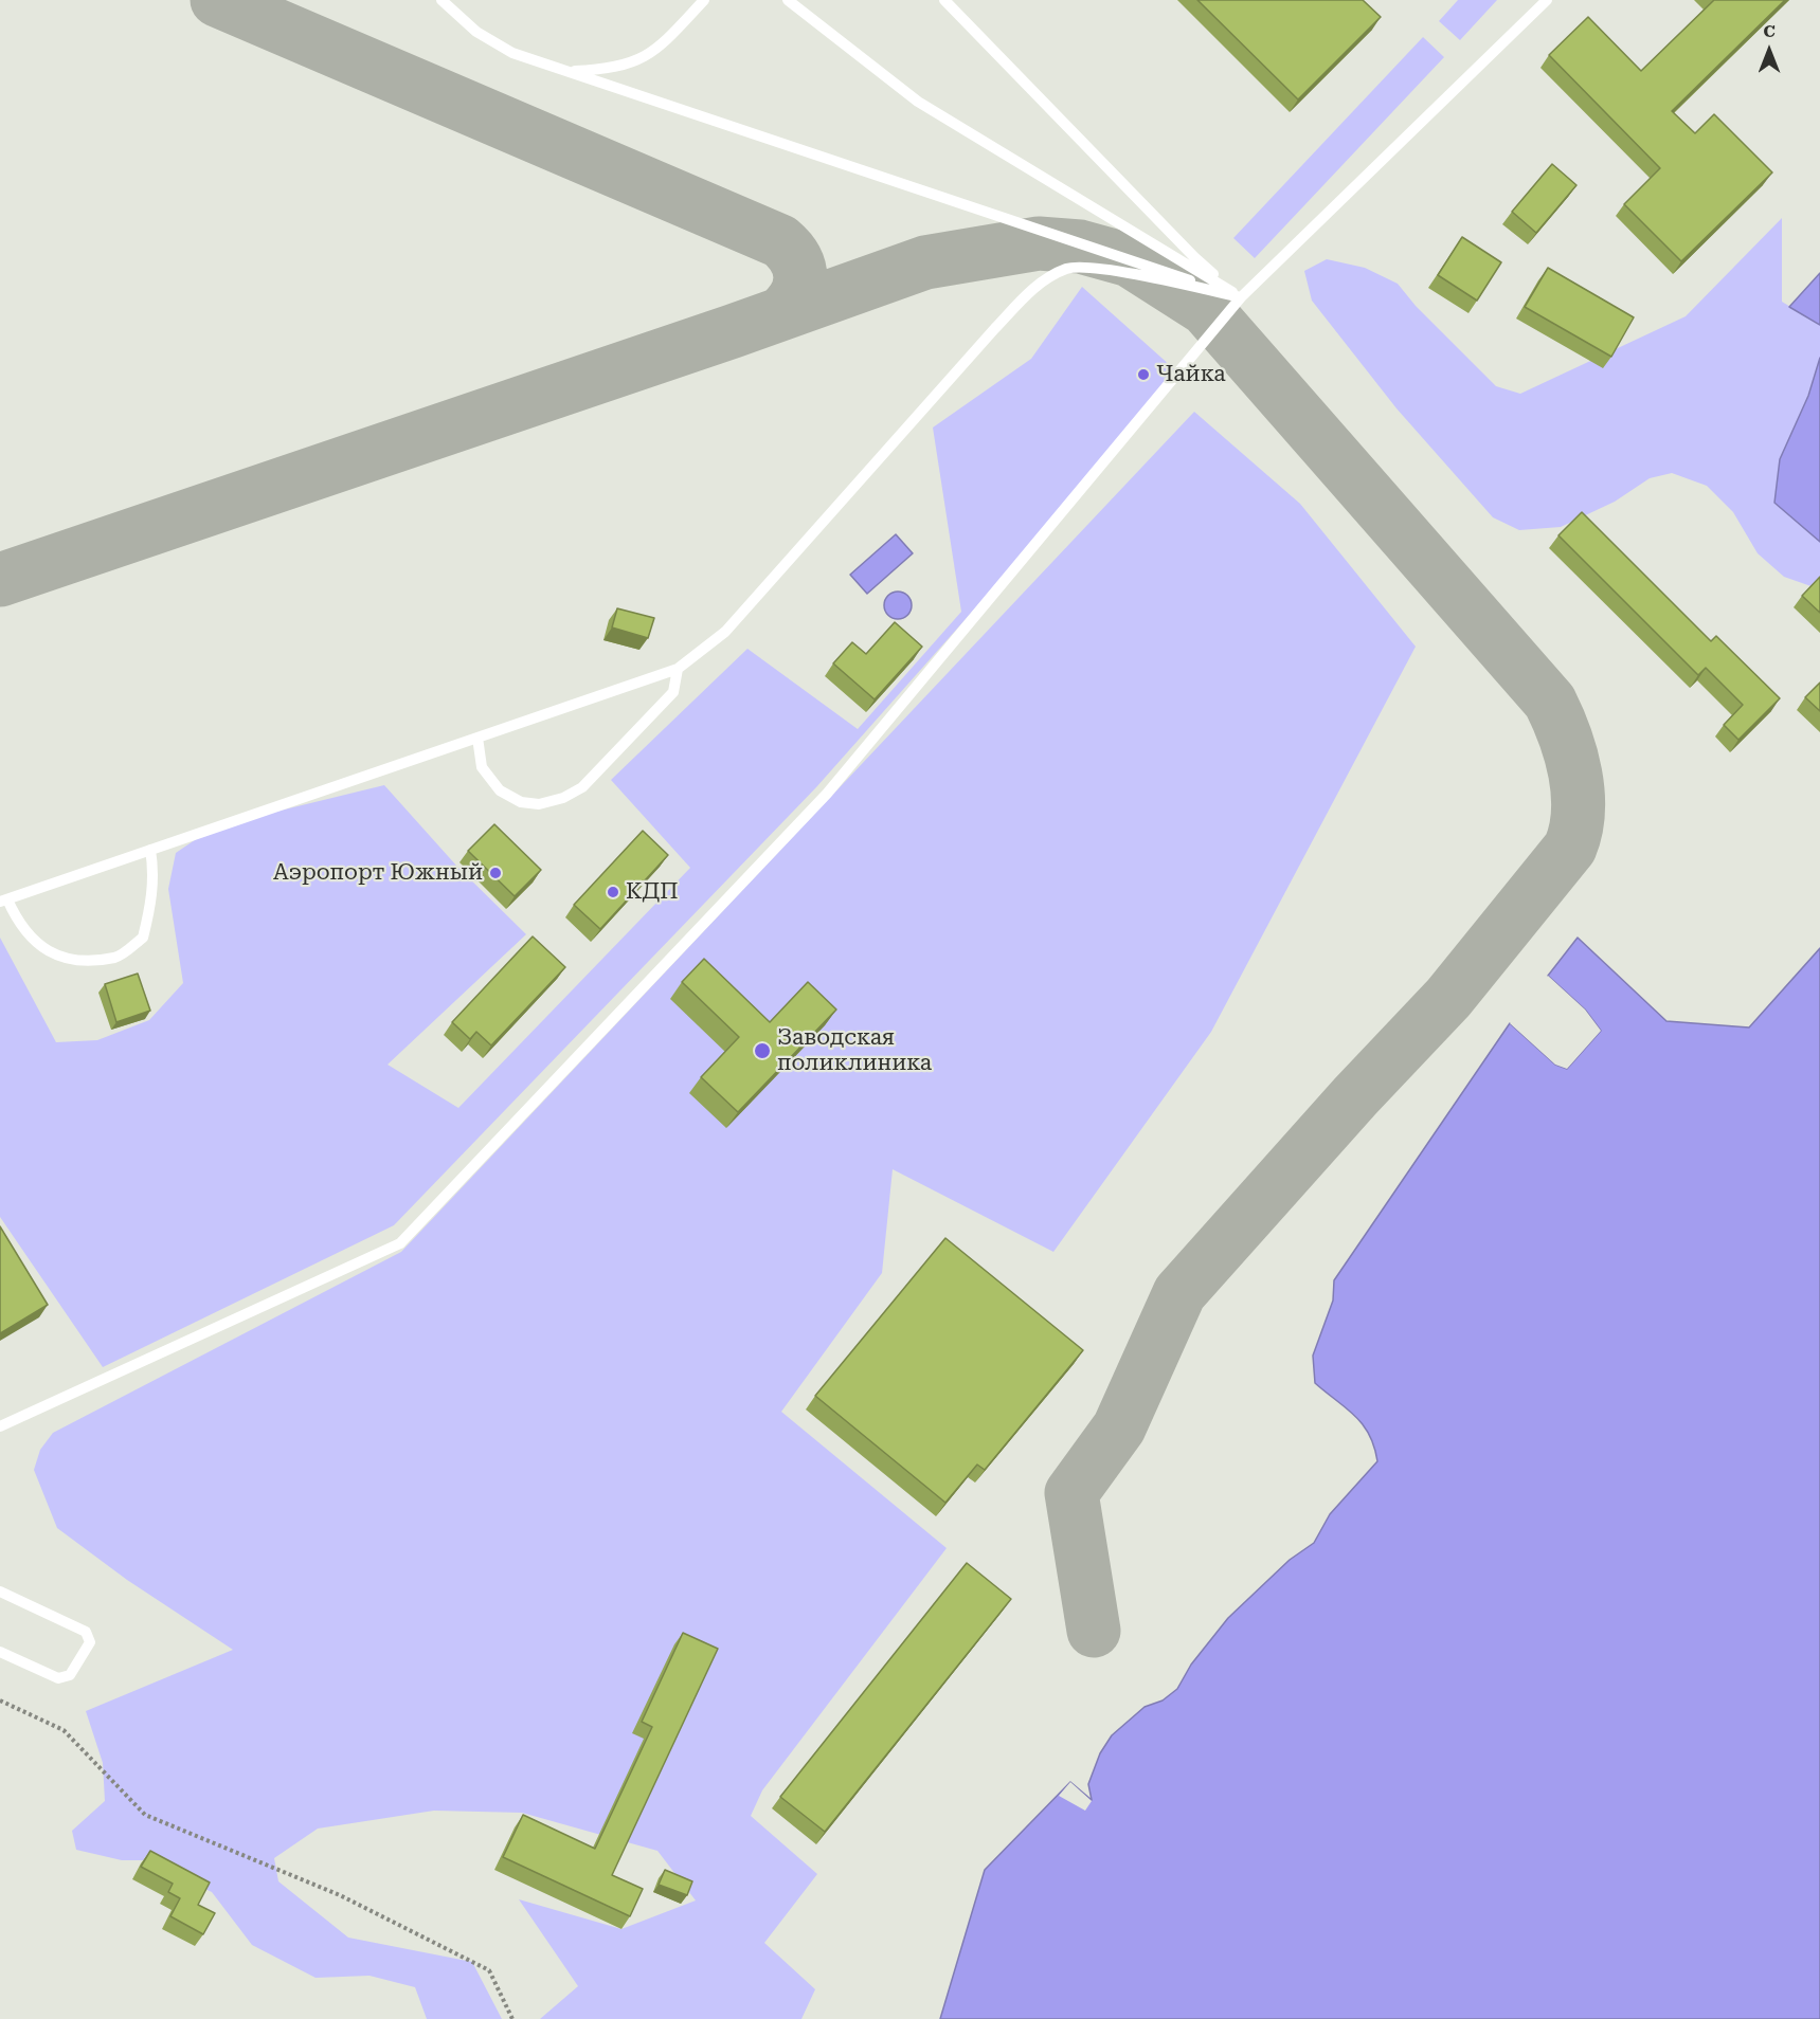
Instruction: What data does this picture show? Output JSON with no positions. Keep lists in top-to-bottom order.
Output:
{
  "places": [
    "Чайка",
    "Аэропорт Южный",
    "КДП",
    "Заводская поликлиника"
  ],
  "north": "top"
}
